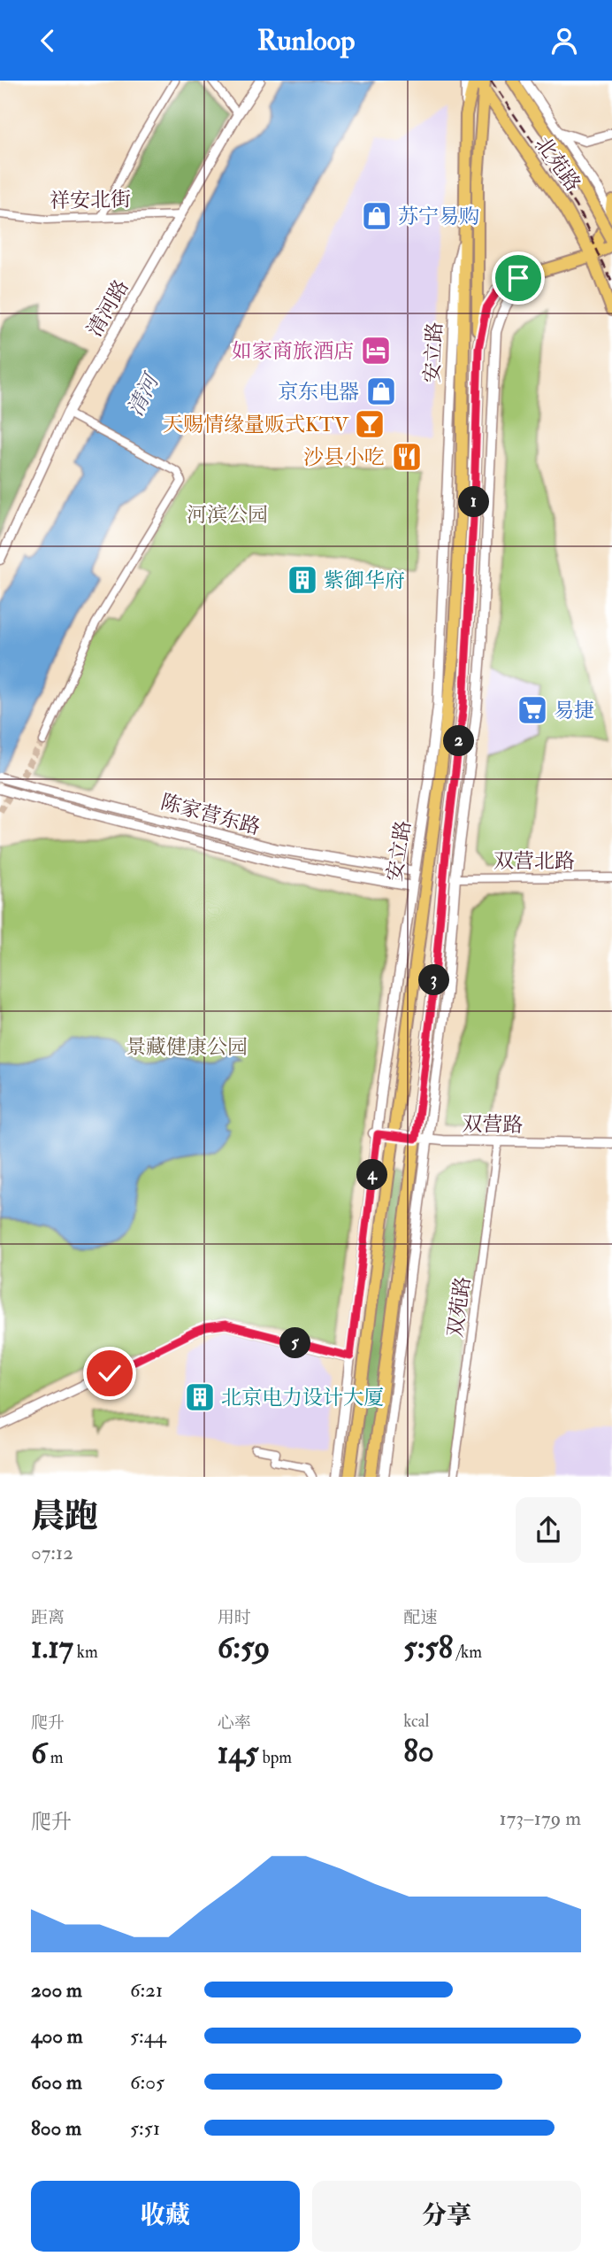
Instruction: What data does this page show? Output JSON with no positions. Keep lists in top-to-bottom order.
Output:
{
  "streets": {
    "main road": ["北苑路", "安立路"],
    "street": [
      "祥安北街",
      "清河路",
      "陈家营东路",
      "双营北路",
      "双营路",
      "双苑路"
    ]
  },
  "crossings": [
    ["北苑路", "安立路"],
    ["祥安北街", "清河路"],
    ["安立路", "陈家营东路"],
    ["安立路", "双营路"],
    ["双营路", "双苑路"]
  ],
  "water": ["清河"],
  "parks": ["河滨公园", "景藏健康公园"],
  "places": {
    "shop": ["苏宁易购", "京东电器"],
    "hotel": ["如家商旅酒店"],
    "bar": ["天赐情缘量贩式KTV"],
    "restaurant": ["沙县小吃"],
    "building": ["紫御华府", "北京电力设计大厦"],
    "supermarket": ["易捷"]
  },
  "page": {
    "header": "Runloop",
    "pins": [
      "1",
      "2",
      "3",
      "4",
      "5"
    ],
    "heading": ["晨跑", "07:12"],
    "stats": [
      ["距离", "1.17 km"],
      ["用时", "6:59"],
      ["配速", "5:58 /km"],
      ["爬升", "6 m"],
      ["心率", "145 bpm"],
      ["kcal", "80"]
    ],
    "chart": ["爬升", "173–179 m"],
    "list": [
      {
        "name": "200 m",
        "note": "6:21"
      },
      {
        "name": "400 m",
        "note": "5:44"
      },
      {
        "name": "600 m",
        "note": "6:05"
      },
      {
        "name": "800 m",
        "note": "5:51"
      }
    ],
    "buttons": ["收藏", "分享"]
  }
}
